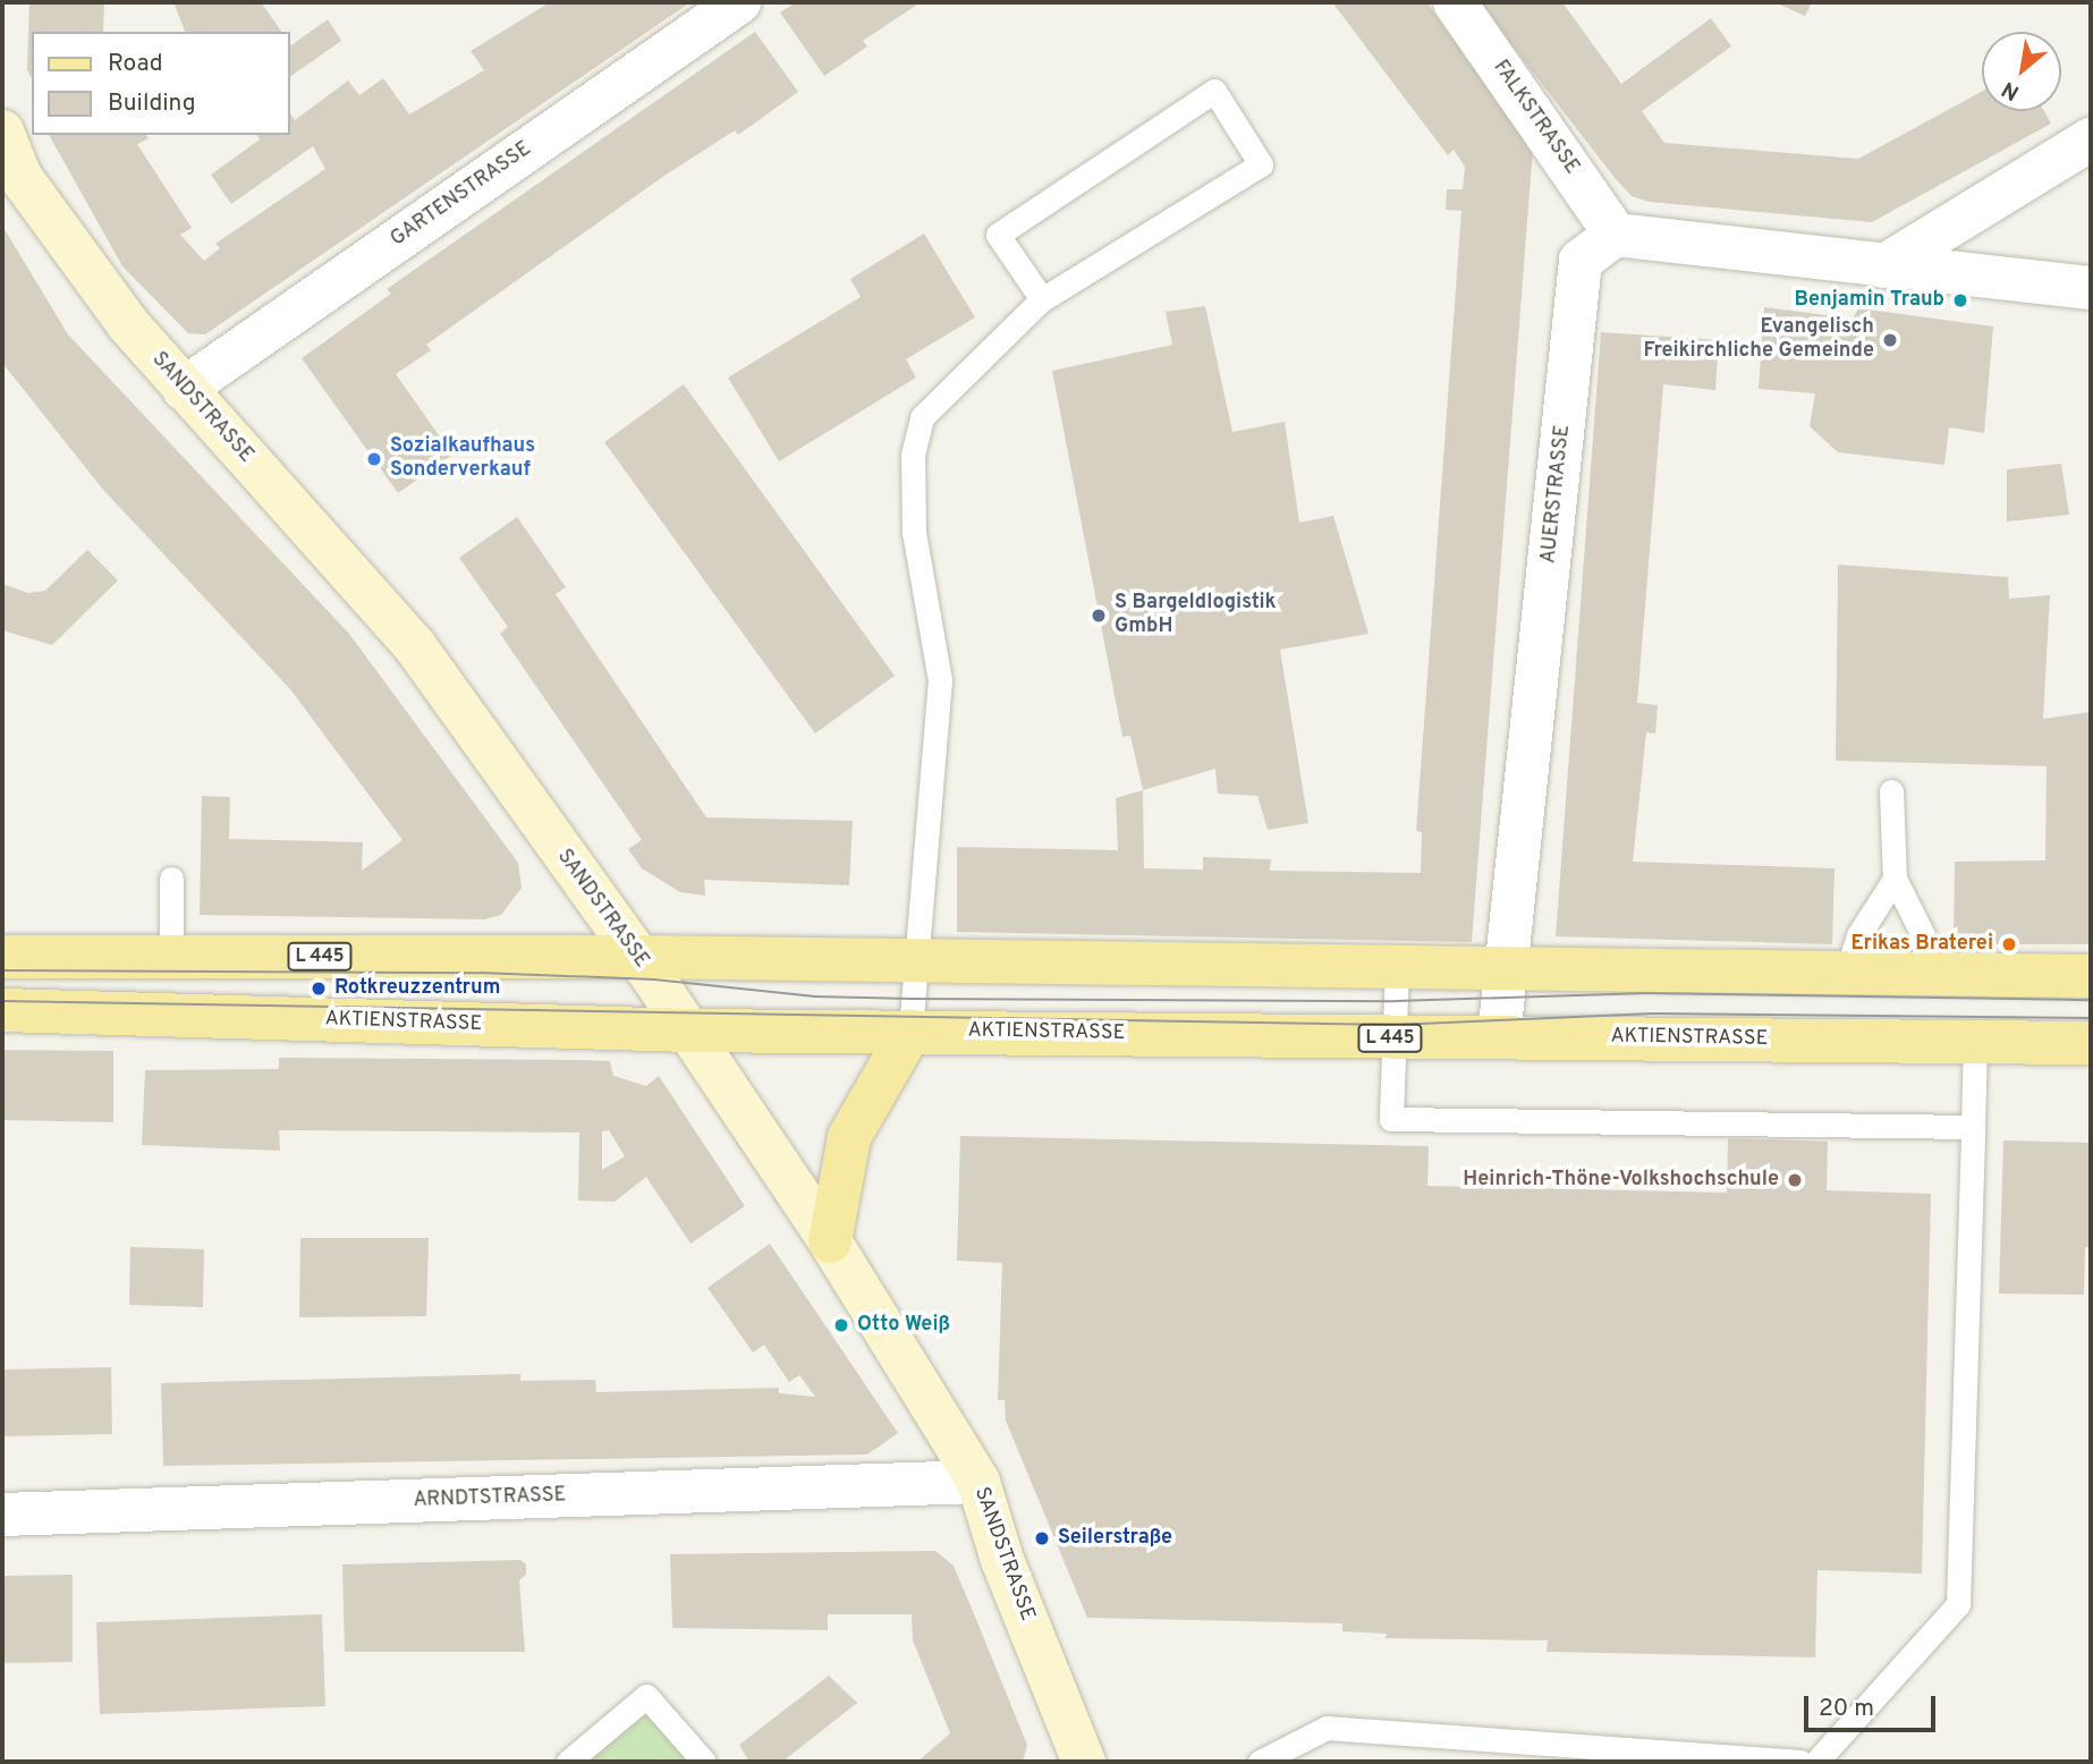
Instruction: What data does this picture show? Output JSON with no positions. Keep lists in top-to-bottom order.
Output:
{
  "streets": {
    "main road": ["L 445", "AKTIENSTRASSE"],
    "street": [
      "FALKSTRASSE",
      "GARTENSTRASSE",
      "SANDSTRASSE",
      "AUERSTRASSE",
      "ARNDTSTRASSE"
    ]
  },
  "crossings": [
    ["FALKSTRASSE", "AUERSTRASSE"],
    ["GARTENSTRASSE", "SANDSTRASSE"],
    ["SANDSTRASSE", "L 445"],
    ["SANDSTRASSE", "AKTIENSTRASSE"],
    ["SANDSTRASSE", "ARNDTSTRASSE"],
    ["AUERSTRASSE", "L 445"],
    ["AUERSTRASSE", "AKTIENSTRASSE"]
  ],
  "places": [
    "Benjamin Traub",
    "Evangelisch Freikirchliche Gemeinde",
    "Sozialkaufhaus Sonderverkauf",
    "S Bargeldlogistik GmbH",
    "Erikas Braterei",
    "Rotkreuzzentrum",
    "Heinrich-Thöne-Volkshochschule",
    "Otto Weiß",
    "Seilerstraße"
  ],
  "legend": ["Road", "Building"],
  "scale_bar": "20 m",
  "north": "bottom left"
}
